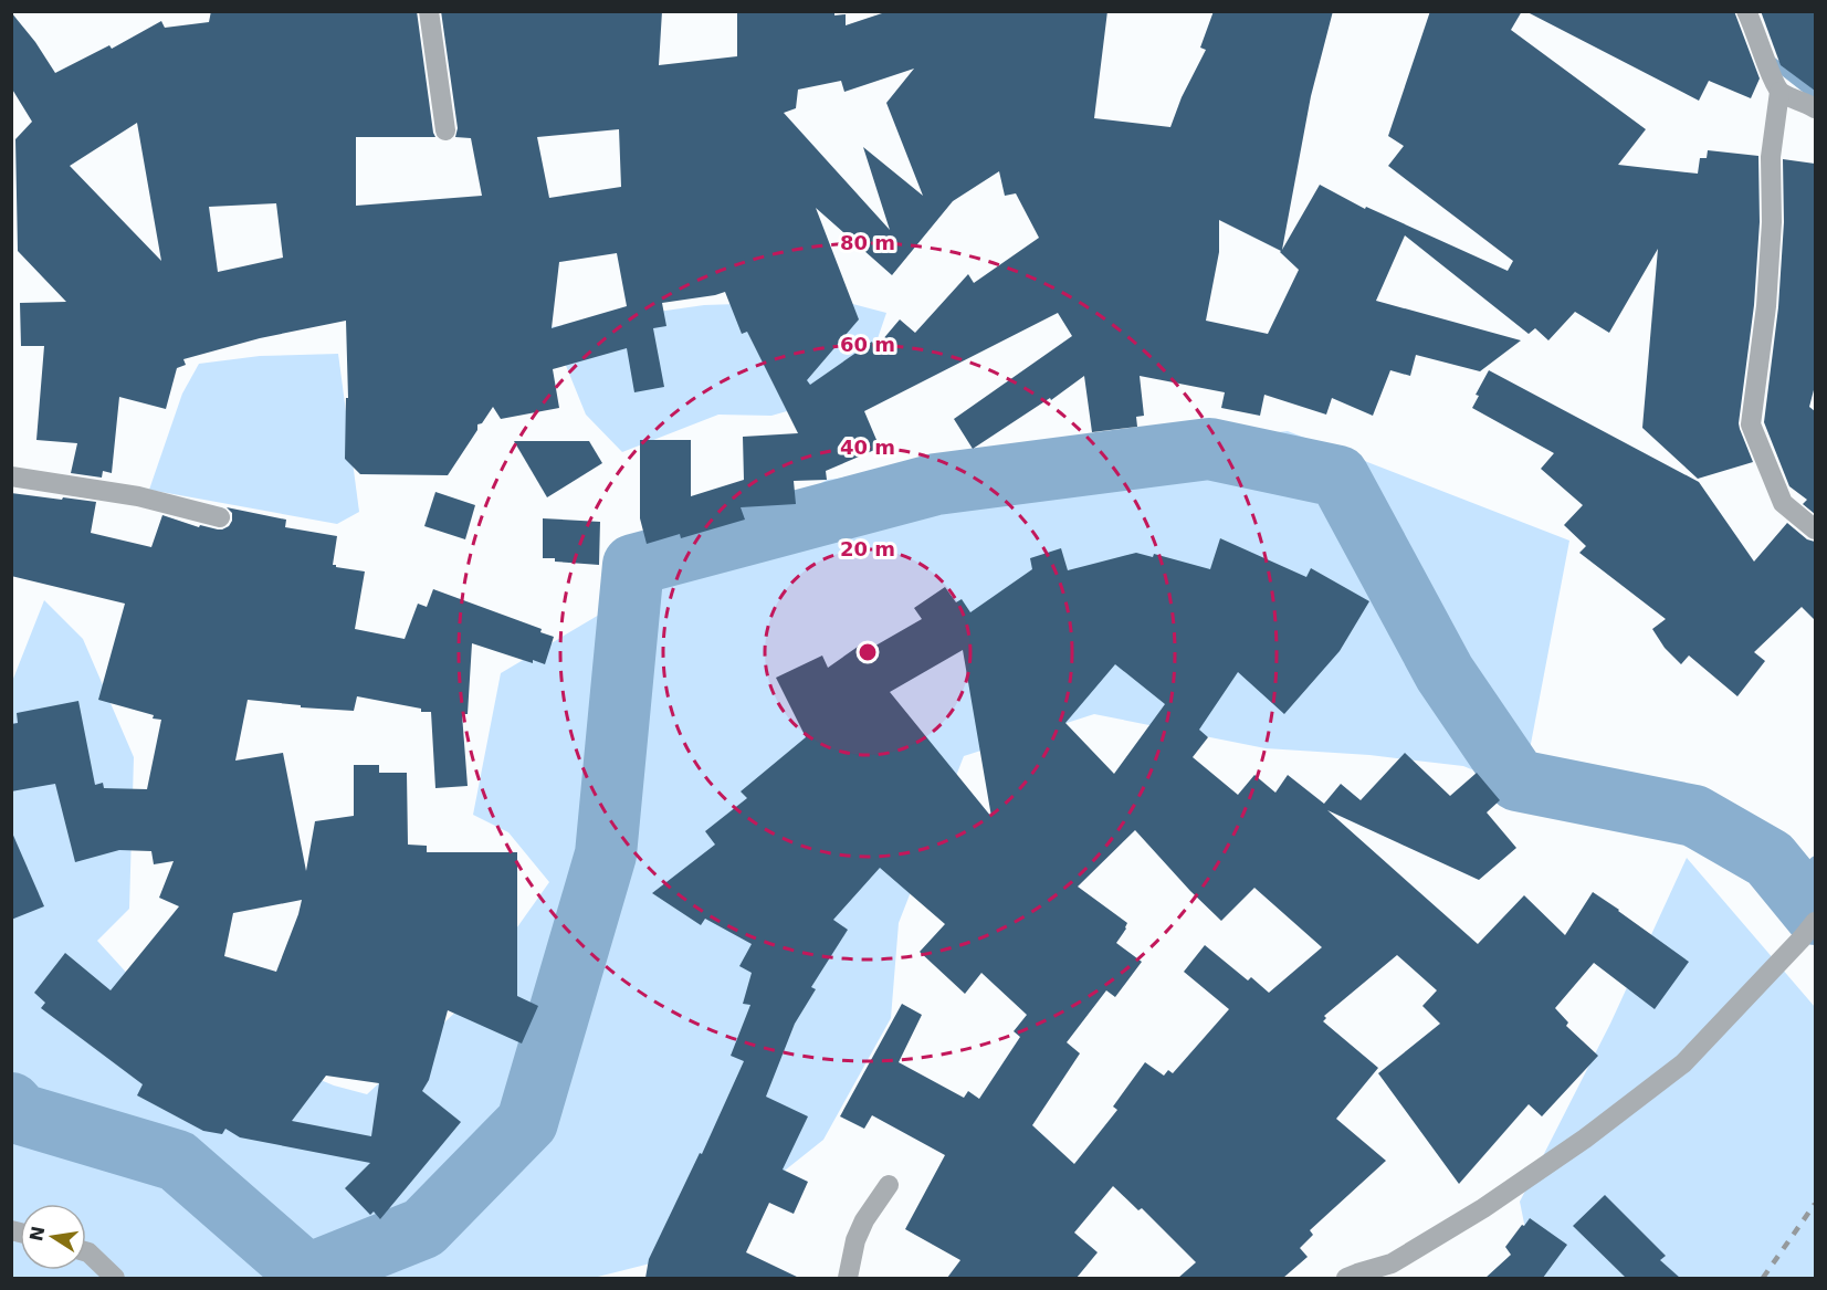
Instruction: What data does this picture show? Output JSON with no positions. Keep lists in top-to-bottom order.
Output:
{
  "north": "left",
  "rings": [
    "80 m",
    "60 m",
    "40 m",
    "20 m"
  ]
}
